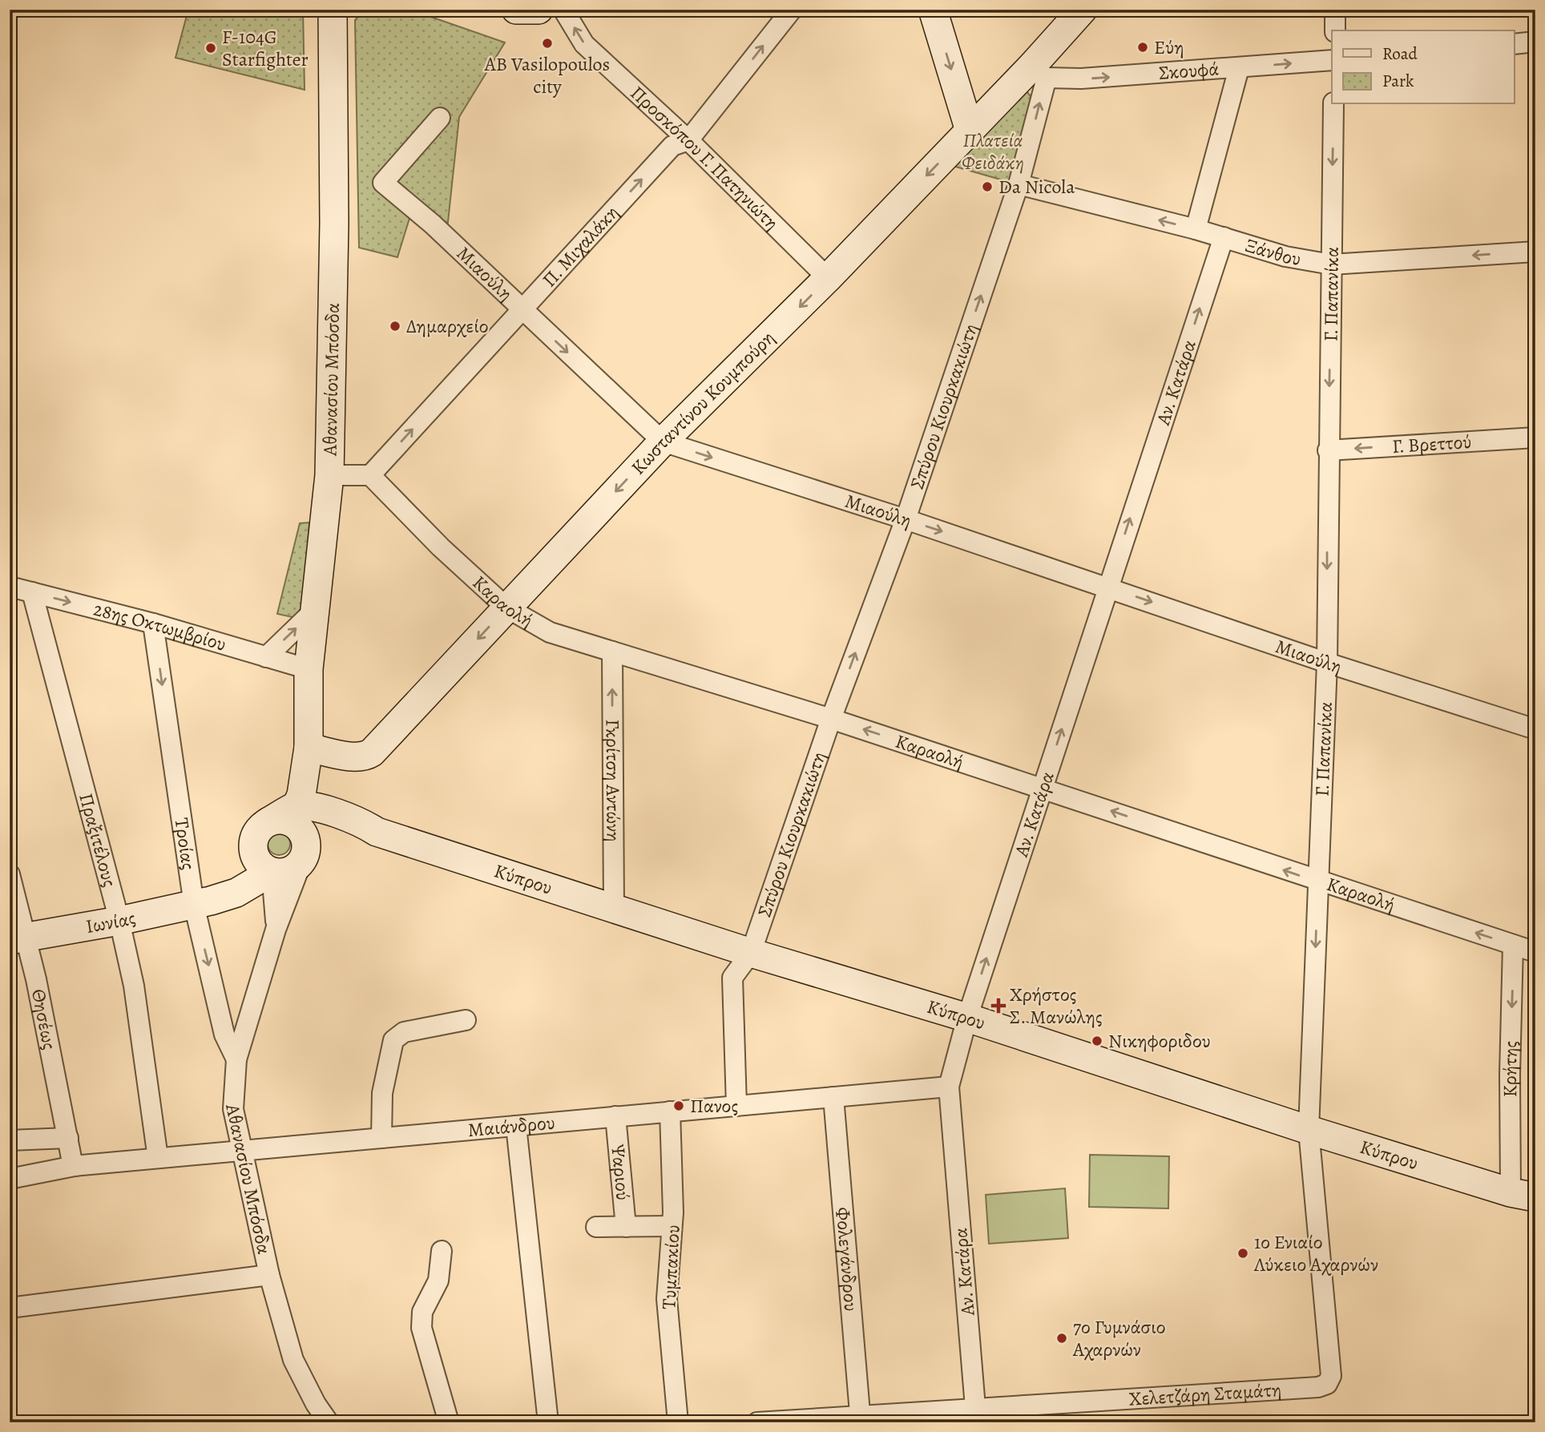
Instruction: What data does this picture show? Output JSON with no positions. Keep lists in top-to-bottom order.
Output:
{
  "streets": {
    "street": [
      "Σκουφά",
      "Προσκόπου Γ. Πατηνιώτη",
      "Π. Μιχαλάκη",
      "Ξάνθου",
      "Μιαούλη",
      "Γ. Παπανίκα",
      "Αθανασίου Μπόσδα",
      "Αν. Κατάρα",
      "Κωσταντίνου Κουμπούρη",
      "Σπύρου Κιουρκακιώτη",
      "Γ. Βρεττού",
      "Καραολή",
      "28ης Οκτωμβρίου",
      "Γκρίτση Αντώνη",
      "Πραξιτέλους",
      "Τροίας",
      "Κύπρου",
      "Ιωνίας",
      "Θησέως",
      "Κρήτης",
      "Μαιάνδρου",
      "Ψαριού",
      "Φολεγάνδρου",
      "Τυμπακίου",
      "Χελετζάρη Σταμάτη"
    ]
  },
  "crossings": [
    ["Σκουφά", "Κωσταντίνου Κουμπούρη"],
    ["Σκουφά", "Σπύρου Κιουρκακιώτη"],
    ["Προσκόπου Γ. Πατηνιώτη", "Π. Μιχαλάκη"],
    ["Προσκόπου Γ. Πατηνιώτη", "Κωσταντίνου Κουμπούρη"],
    ["Π. Μιχαλάκη", "Μιαούλη"],
    ["Π. Μιχαλάκη", "Καραολή"],
    ["Ξάνθου", "Γ. Παπανίκα"],
    ["Ξάνθου", "Αν. Κατάρα"],
    ["Ξάνθου", "Σπύρου Κιουρκακιώτη"],
    ["Μιαούλη", "Γ. Παπανίκα"],
    ["Μιαούλη", "Αν. Κατάρα"],
    ["Μιαούλη", "Κωσταντίνου Κουμπούρη"],
    ["Μιαούλη", "Σπύρου Κιουρκακιώτη"],
    ["Γ. Παπανίκα", "Γ. Βρεττού"],
    ["Γ. Παπανίκα", "Καραολή"],
    ["Γ. Παπανίκα", "Κύπρου"],
    ["Γ. Παπανίκα", "Χελετζάρη Σταμάτη"],
    ["Αθανασίου Μπόσδα", "Κωσταντίνου Κουμπούρη"],
    ["Αθανασίου Μπόσδα", "28ης Οκτωμβρίου"],
    ["Αθανασίου Μπόσδα", "Τροίας"],
    ["Αθανασίου Μπόσδα", "Κύπρου"],
    ["Αθανασίου Μπόσδα", "Ιωνίας"],
    ["Αθανασίου Μπόσδα", "Μαιάνδρου"],
    ["Αν. Κατάρα", "Καραολή"],
    ["Αν. Κατάρα", "Κύπρου"],
    ["Αν. Κατάρα", "Μαιάνδρου"],
    ["Αν. Κατάρα", "Χελετζάρη Σταμάτη"],
    ["Κωσταντίνου Κουμπούρη", "Σπύρου Κιουρκακιώτη"],
    ["Κωσταντίνου Κουμπούρη", "Καραολή"],
    ["Σπύρου Κιουρκακιώτη", "Καραολή"],
    ["Σπύρου Κιουρκακιώτη", "Κύπρου"],
    ["Σπύρου Κιουρκακιώτη", "Μαιάνδρου"],
    ["Καραολή", "Γκρίτση Αντώνη"],
    ["Καραολή", "Κρήτης"],
    ["28ης Οκτωμβρίου", "Πραξιτέλους"],
    ["28ης Οκτωμβρίου", "Τροίας"],
    ["Γκρίτση Αντώνη", "Κύπρου"],
    ["Πραξιτέλους", "Ιωνίας"],
    ["Πραξιτέλους", "Μαιάνδρου"],
    ["Τροίας", "Ιωνίας"],
    ["Κύπρου", "Ιωνίας"],
    ["Κύπρου", "Κρήτης"],
    ["Ιωνίας", "Θησέως"],
    ["Θησέως", "Μαιάνδρου"],
    ["Μαιάνδρου", "Ψαριού"],
    ["Μαιάνδρου", "Φολεγάνδρου"],
    ["Μαιάνδρου", "Τυμπακίου"],
    ["Φολεγάνδρου", "Χελετζάρη Σταμάτη"]
  ],
  "one_way": [
    "Σκουφά",
    "Προσκόπου Γ. Πατηνιώτη",
    "Π. Μιχαλάκη",
    "Ξάνθου",
    "Μιαούλη",
    "Γ. Παπανίκα",
    "Αν. Κατάρα",
    "Κωσταντίνου Κουμπούρη",
    "Σπύρου Κιουρκακιώτη",
    "Γ. Βρεττού",
    "Καραολή",
    "28ης Οκτωμβρίου",
    "Γκρίτση Αντώνη",
    "Τροίας",
    "Κρήτης"
  ],
  "parks": ["Πλατεία Φειδάκη"],
  "places": {
    "other": [
      "AB Vasilopoulos city",
      "Εύη",
      "F-104G Starfighter",
      "Da Nicola",
      "Δημαρχείο",
      "Νικηφοριδου",
      "Πανος",
      "1ο Ενιαίο Λύκειο Αχαρνών",
      "7ο Γυμνάσιο Αχαρνών"
    ],
    "health": ["Χρήστος Σ. Μανώλης"]
  },
  "legend": ["Road", "Park"]
}
